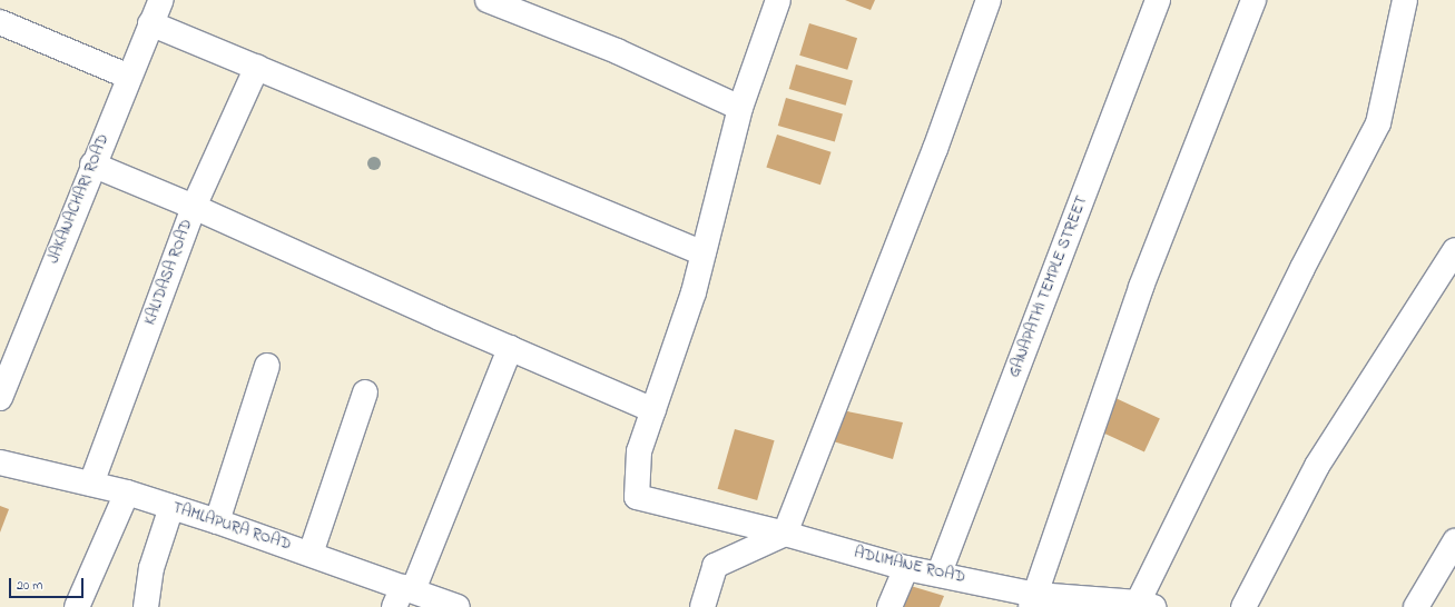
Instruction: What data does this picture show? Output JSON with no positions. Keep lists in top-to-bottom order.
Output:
{
  "streets": {
    "street": [
      "JAKANACHARI ROAD",
      "KALIDASA ROAD",
      "GANAPATHI TEMPLE STREET",
      "TAMLAPURA ROAD",
      "ADLIMANE ROAD"
    ]
  },
  "crossings": [
    ["KALIDASA ROAD", "TAMLAPURA ROAD"],
    ["GANAPATHI TEMPLE STREET", "ADLIMANE ROAD"]
  ],
  "scale_bar": "20 m"
}
